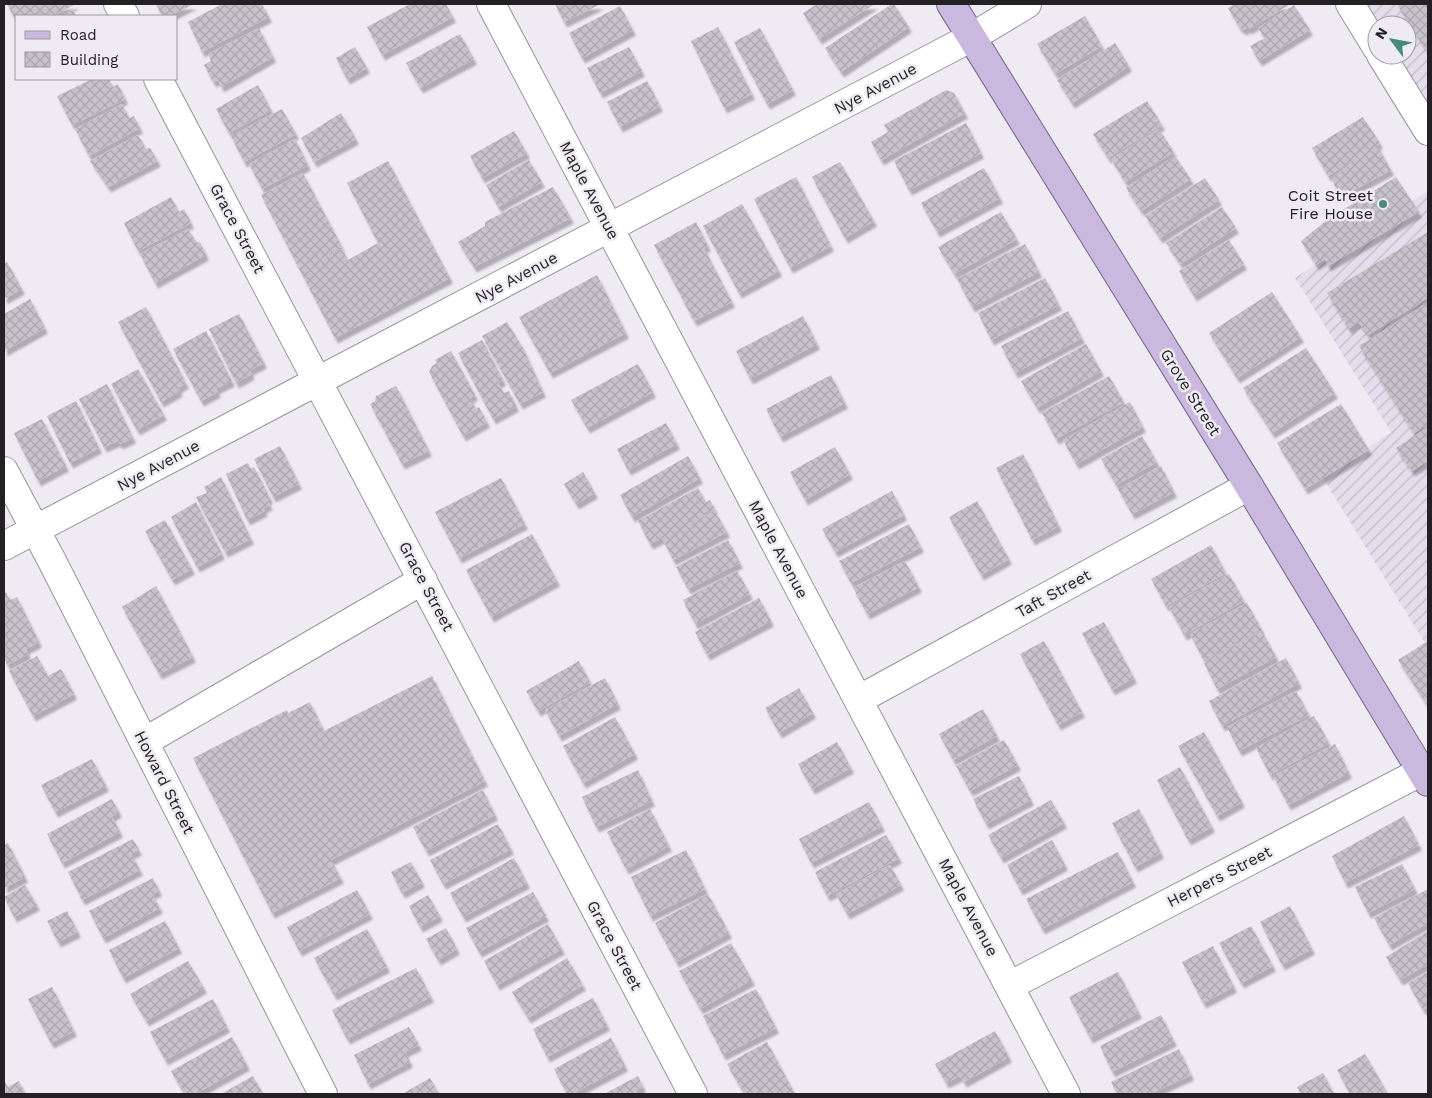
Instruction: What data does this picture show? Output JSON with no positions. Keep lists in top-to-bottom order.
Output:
{
  "streets": {
    "main road": ["Grove Street"],
    "street": [
      "Nye Avenue",
      "Maple Avenue",
      "Grace Street",
      "Taft Street",
      "Howard Street",
      "Herpers Street"
    ]
  },
  "crossings": [
    ["Nye Avenue", "Maple Avenue"],
    ["Nye Avenue", "Grace Street"],
    ["Nye Avenue", "Grove Street"],
    ["Nye Avenue", "Howard Street"],
    ["Maple Avenue", "Taft Street"],
    ["Maple Avenue", "Herpers Street"],
    ["Grove Street", "Taft Street"],
    ["Grove Street", "Herpers Street"]
  ],
  "places": ["Coit Street Fire House"],
  "legend": ["Road", "Building"],
  "north": "top left"
}
